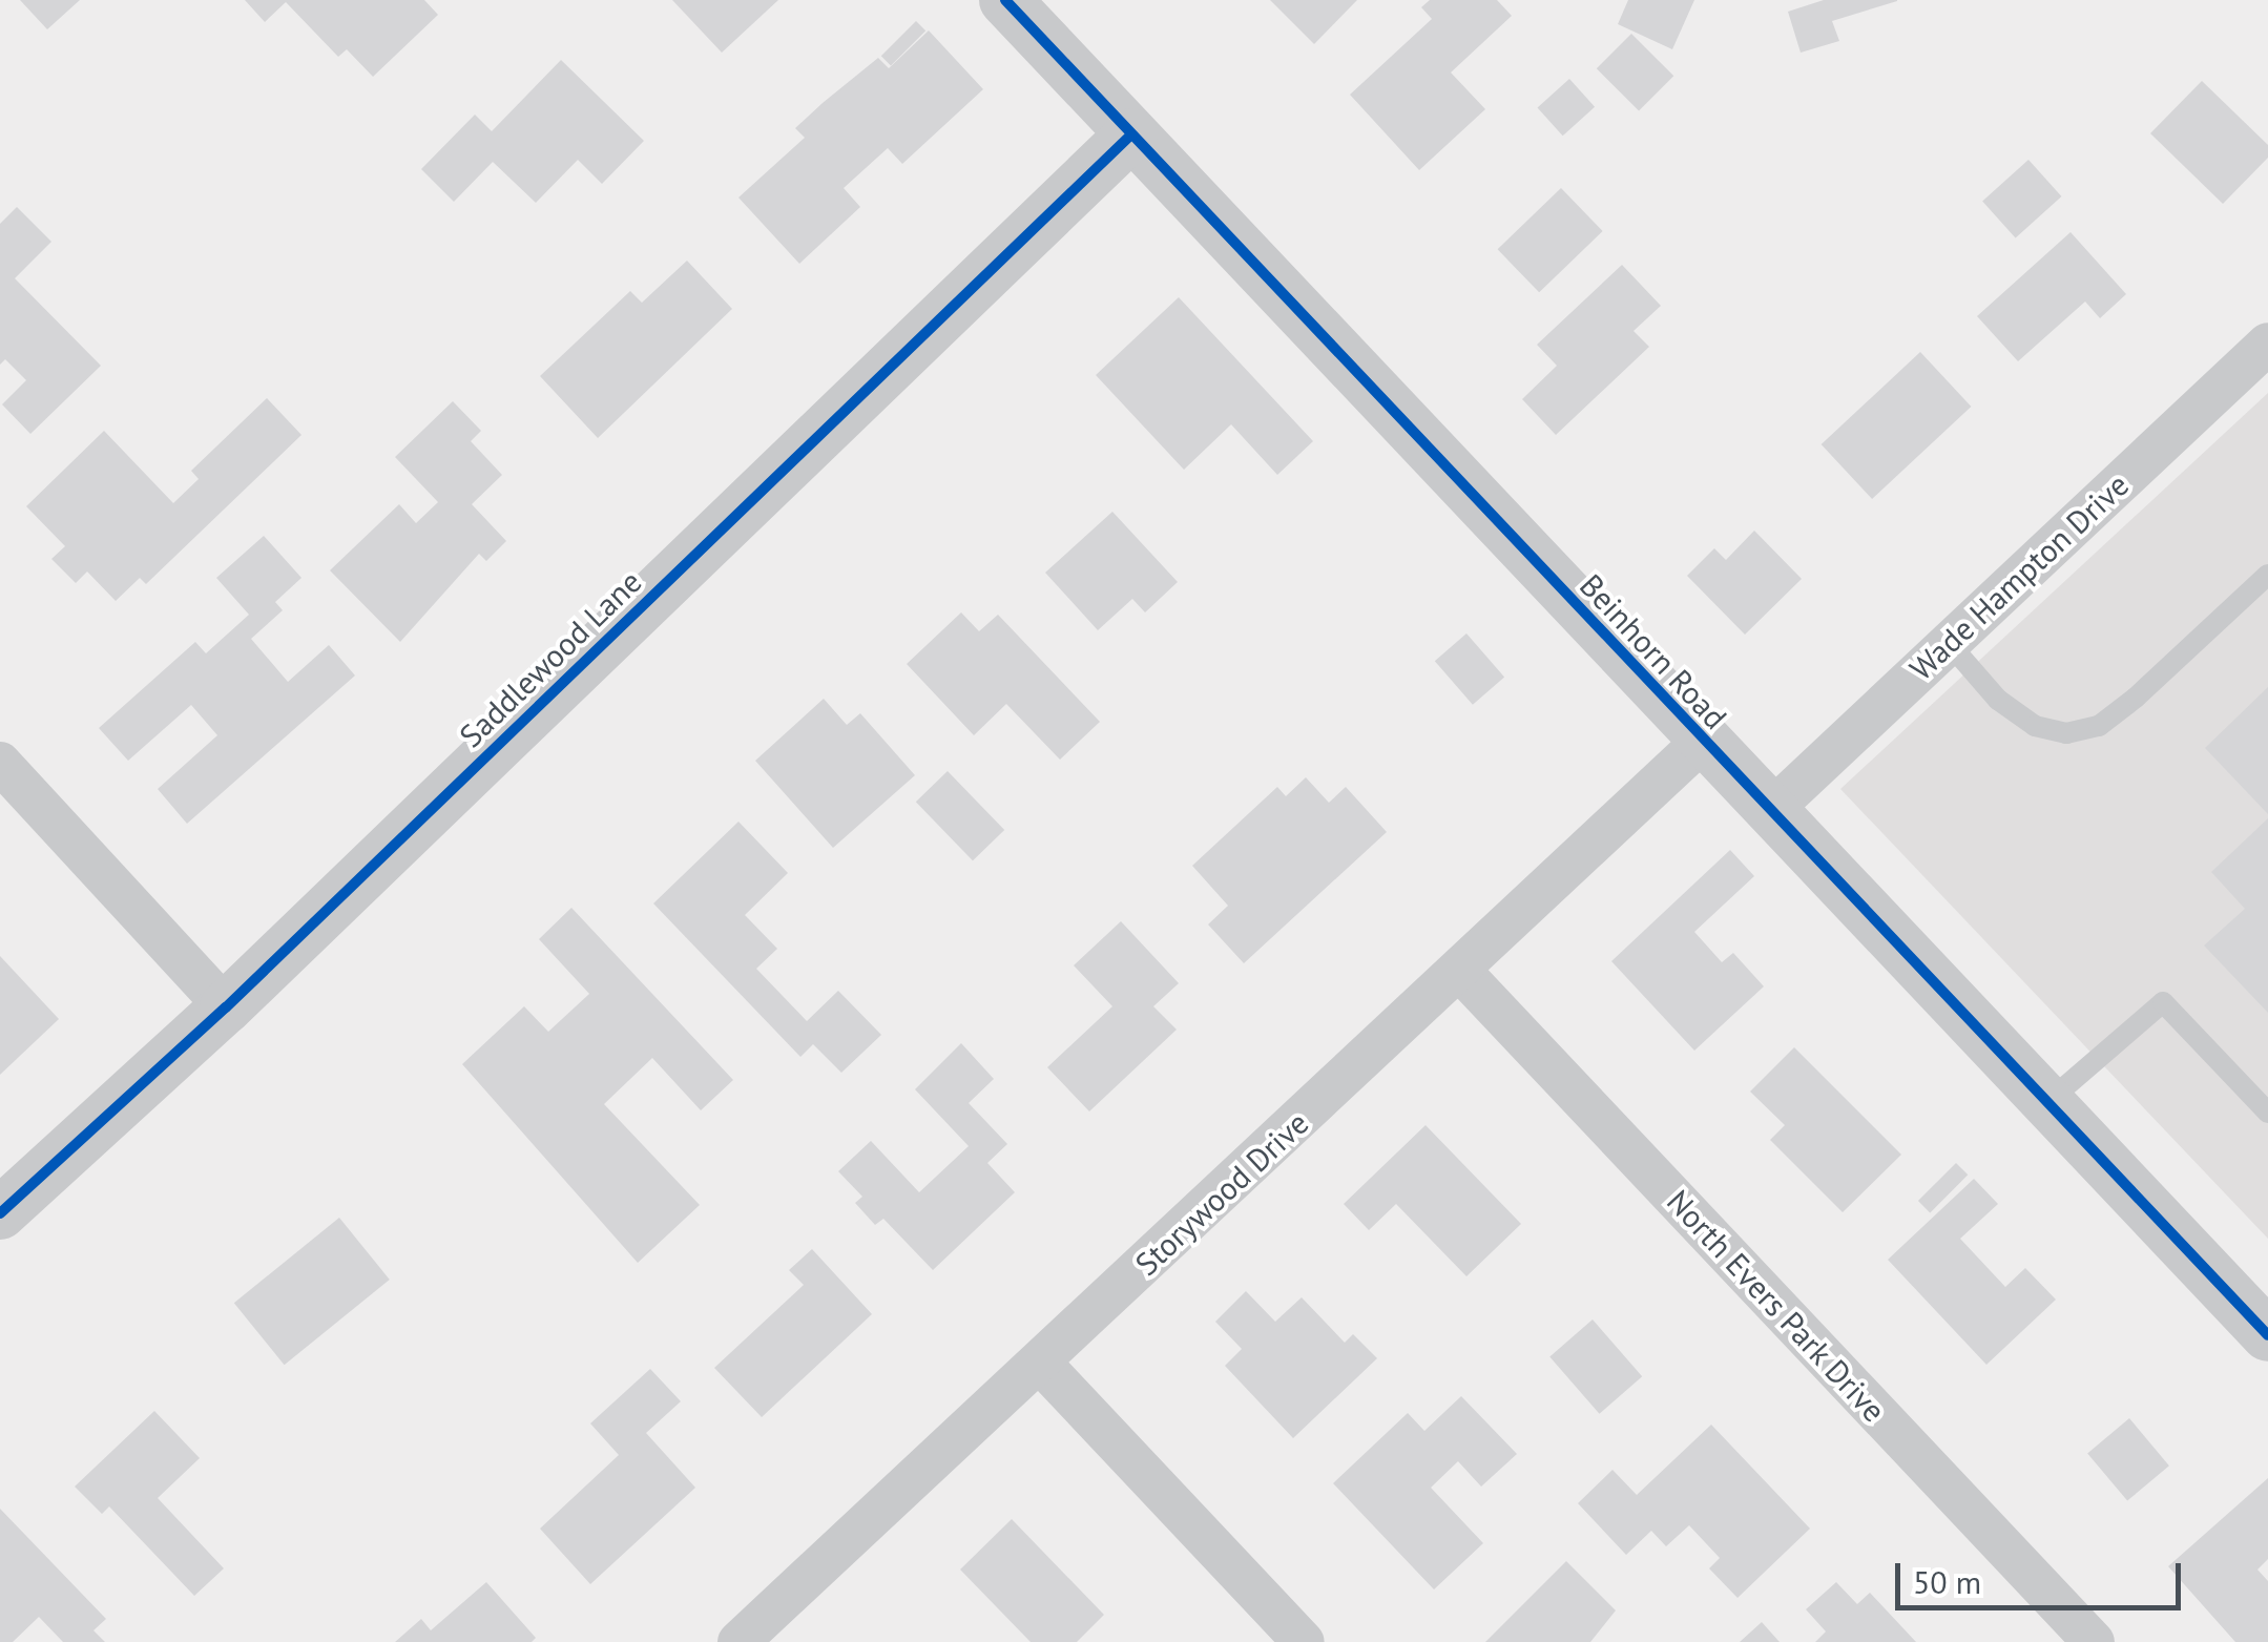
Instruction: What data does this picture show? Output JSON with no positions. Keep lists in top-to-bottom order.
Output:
{
  "streets": {
    "street": [
      "Wade Hampton Drive",
      "Beinhorn Road",
      "Saddlewood Lane",
      "Storywood Drive",
      "North Evers Park Drive"
    ]
  },
  "crossings": [
    ["Wade Hampton Drive", "Beinhorn Road"],
    ["Beinhorn Road", "Saddlewood Lane"],
    ["Beinhorn Road", "Storywood Drive"],
    ["Storywood Drive", "North Evers Park Drive"]
  ],
  "scale_bar": "50 m"
}
